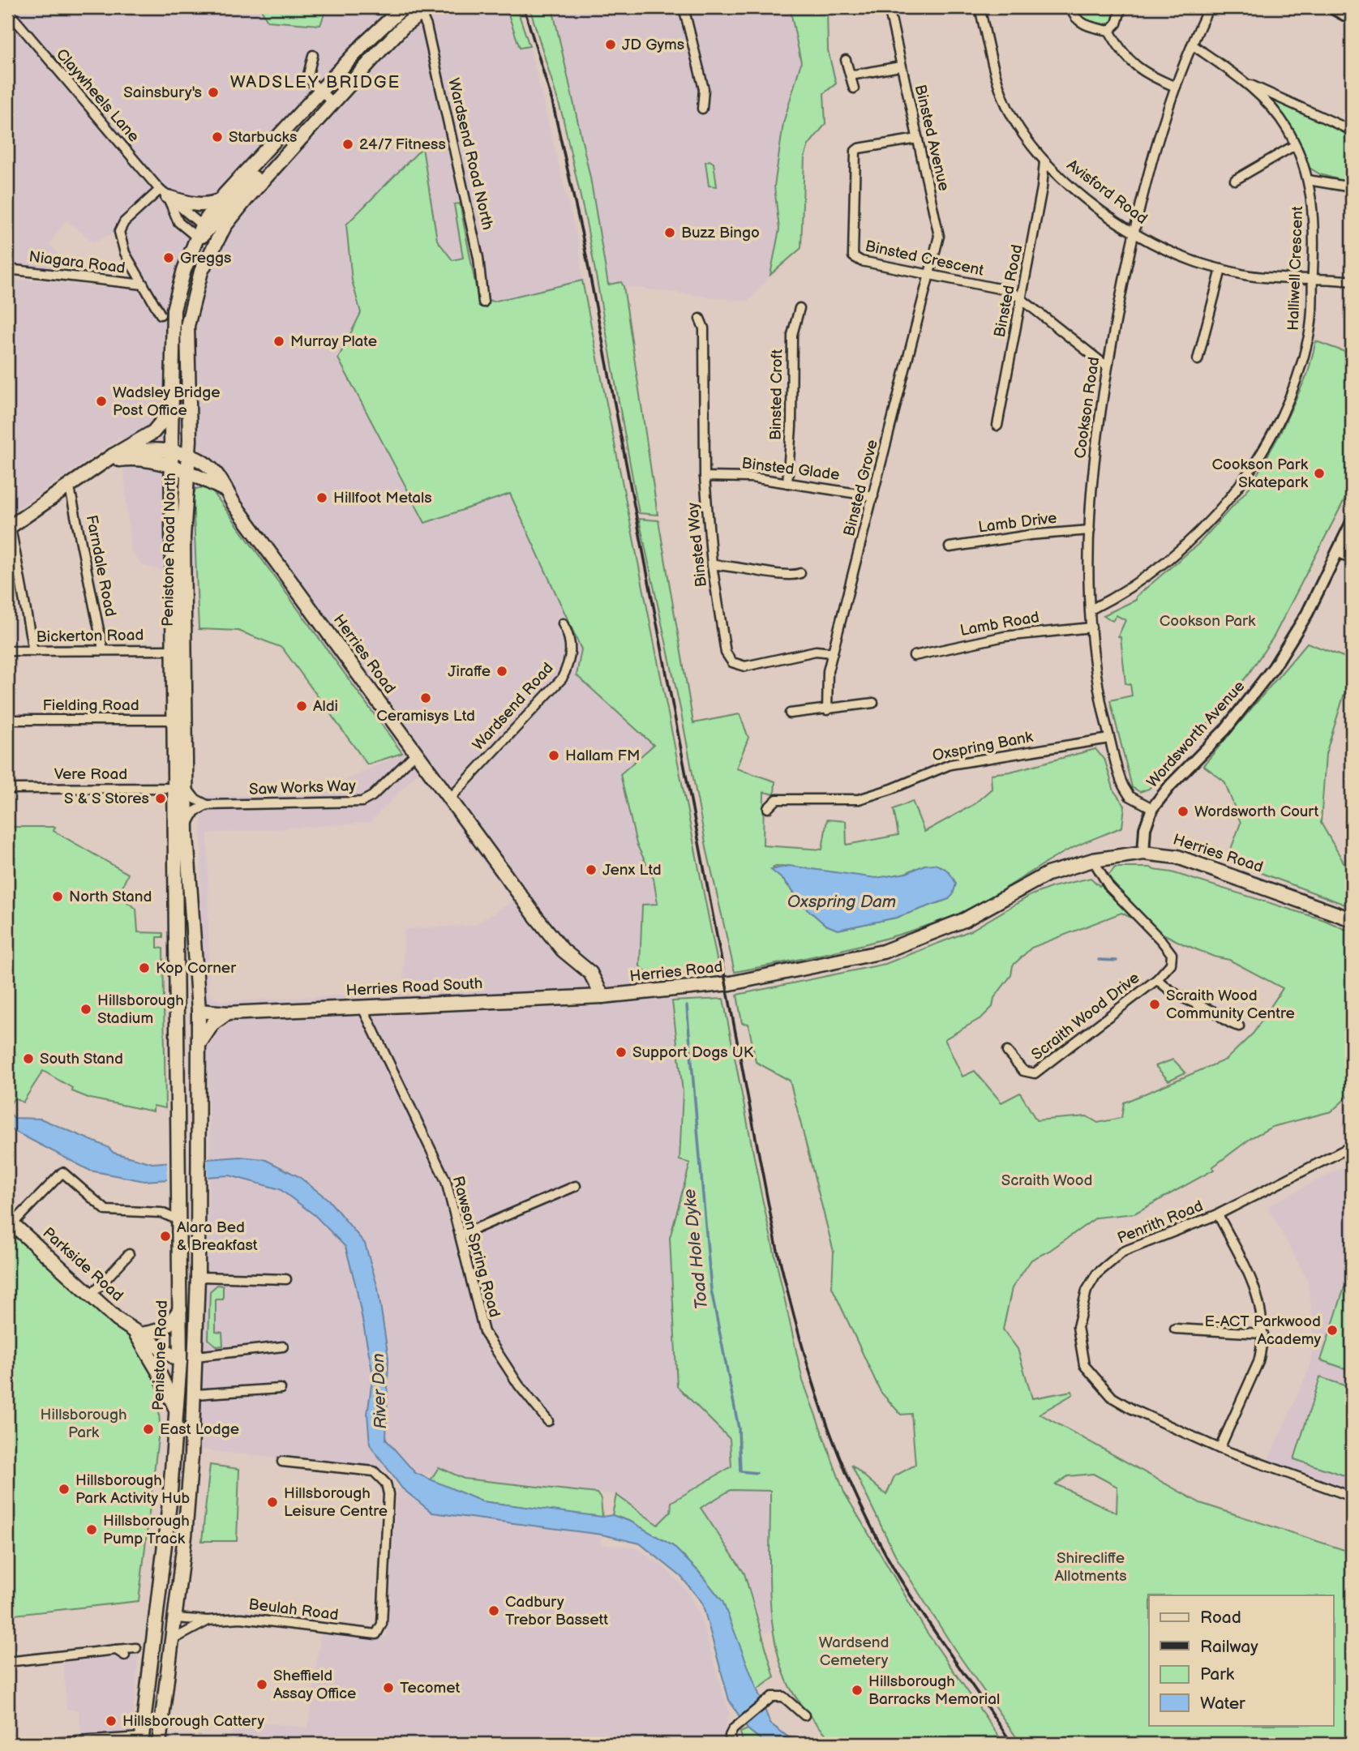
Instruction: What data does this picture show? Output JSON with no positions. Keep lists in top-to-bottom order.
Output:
{
  "streets": {
    "main road": [
      "Penistone Road North",
      "Herries Road",
      "Herries Road South",
      "Parkside Road",
      "Penistone Road"
    ],
    "street": [
      "Claywheels Lane",
      "Binsted Avenue",
      "Wardsend Road North",
      "Avisford Road",
      "Binsted Crescent",
      "Niagara Road",
      "Halliwell Crescent",
      "Binsted Road",
      "Binsted Croft",
      "Cookson Road",
      "Binsted Glade",
      "Binsted Grove",
      "Lamb Drive",
      "Binsted Way",
      "Farndale Road",
      "Lamb Road",
      "Bickerton Road",
      "Fielding Road",
      "Wardsend Road",
      "Wordsworth Avenue",
      "Oxspring Bank",
      "Vere Road",
      "Saw Works Way",
      "Scraith Wood Drive",
      "Penrith Road",
      "Rawson Spring Road",
      "Beulah Road"
    ]
  },
  "crossings": [
    ["Claywheels Lane", "Penistone Road North"],
    ["Binsted Avenue", "Binsted Crescent"],
    ["Binsted Avenue", "Binsted Grove"],
    ["Wardsend Road North", "Penistone Road North"],
    ["Avisford Road", "Halliwell Crescent"],
    ["Avisford Road", "Binsted Road"],
    ["Avisford Road", "Cookson Road"],
    ["Binsted Crescent", "Binsted Road"],
    ["Binsted Crescent", "Cookson Road"],
    ["Binsted Crescent", "Binsted Grove"],
    ["Halliwell Crescent", "Cookson Road"],
    ["Binsted Croft", "Binsted Glade"],
    ["Cookson Road", "Lamb Drive"],
    ["Cookson Road", "Lamb Road"],
    ["Cookson Road", "Wordsworth Avenue"],
    ["Cookson Road", "Oxspring Bank"],
    ["Binsted Glade", "Binsted Grove"],
    ["Binsted Glade", "Binsted Way"],
    ["Binsted Grove", "Binsted Way"],
    ["Penistone Road North", "Bickerton Road"],
    ["Penistone Road North", "Herries Road"],
    ["Penistone Road North", "Fielding Road"],
    ["Penistone Road North", "Vere Road"],
    ["Penistone Road North", "Herries Road South"],
    ["Penistone Road North", "Penistone Road"],
    ["Farndale Road", "Bickerton Road"],
    ["Herries Road", "Wardsend Road"],
    ["Herries Road", "Wordsworth Avenue"],
    ["Herries Road", "Saw Works Way"],
    ["Herries Road", "Herries Road South"],
    ["Herries Road", "Scraith Wood Drive"],
    ["Herries Road South", "Rawson Spring Road"],
    ["Parkside Road", "Penistone Road"]
  ],
  "districts": ["WADSLEY BRIDGE"],
  "water": ["Oxspring Dam", "Toad Hole Dyke", "River Don"],
  "parks": [
    "Cookson Park",
    "Scraith Wood",
    "Hillsborough Park",
    "Shirecliffe Allotments",
    "Wardsend Cemetery"
  ],
  "places": [
    "JD Gyms",
    "Sainsbury's",
    "Starbucks",
    "24/7 Fitness",
    "Buzz Bingo",
    "Greggs",
    "Murray Plate",
    "Wadsley Bridge Post Office",
    "Cookson Park Skatepark",
    "Hillfoot Metals",
    "Jiraffe",
    "Ceramisys Ltd",
    "Aldi",
    "Hallam FM",
    "S & S Stores",
    "Wordsworth Court",
    "Jenx Ltd",
    "North Stand",
    "Kop Corner",
    "Scraith Wood Community Centre",
    "Hillsborough Stadium",
    "Support Dogs UK",
    "South Stand",
    "Alara Bed & Breakfast",
    "E-ACT Parkwood Academy",
    "East Lodge",
    "Hillsborough Park Activity Hub",
    "Hillsborough Leisure Centre",
    "Hillsborough Pump Track",
    "Cadbury Trebor Bassett",
    "Sheffield Assay Office",
    "Tecomet",
    "Hillsborough Barracks Memorial",
    "Hillsborough Cattery"
  ],
  "legend": [
    "Road",
    "Railway",
    "Park",
    "Water"
  ]
}
